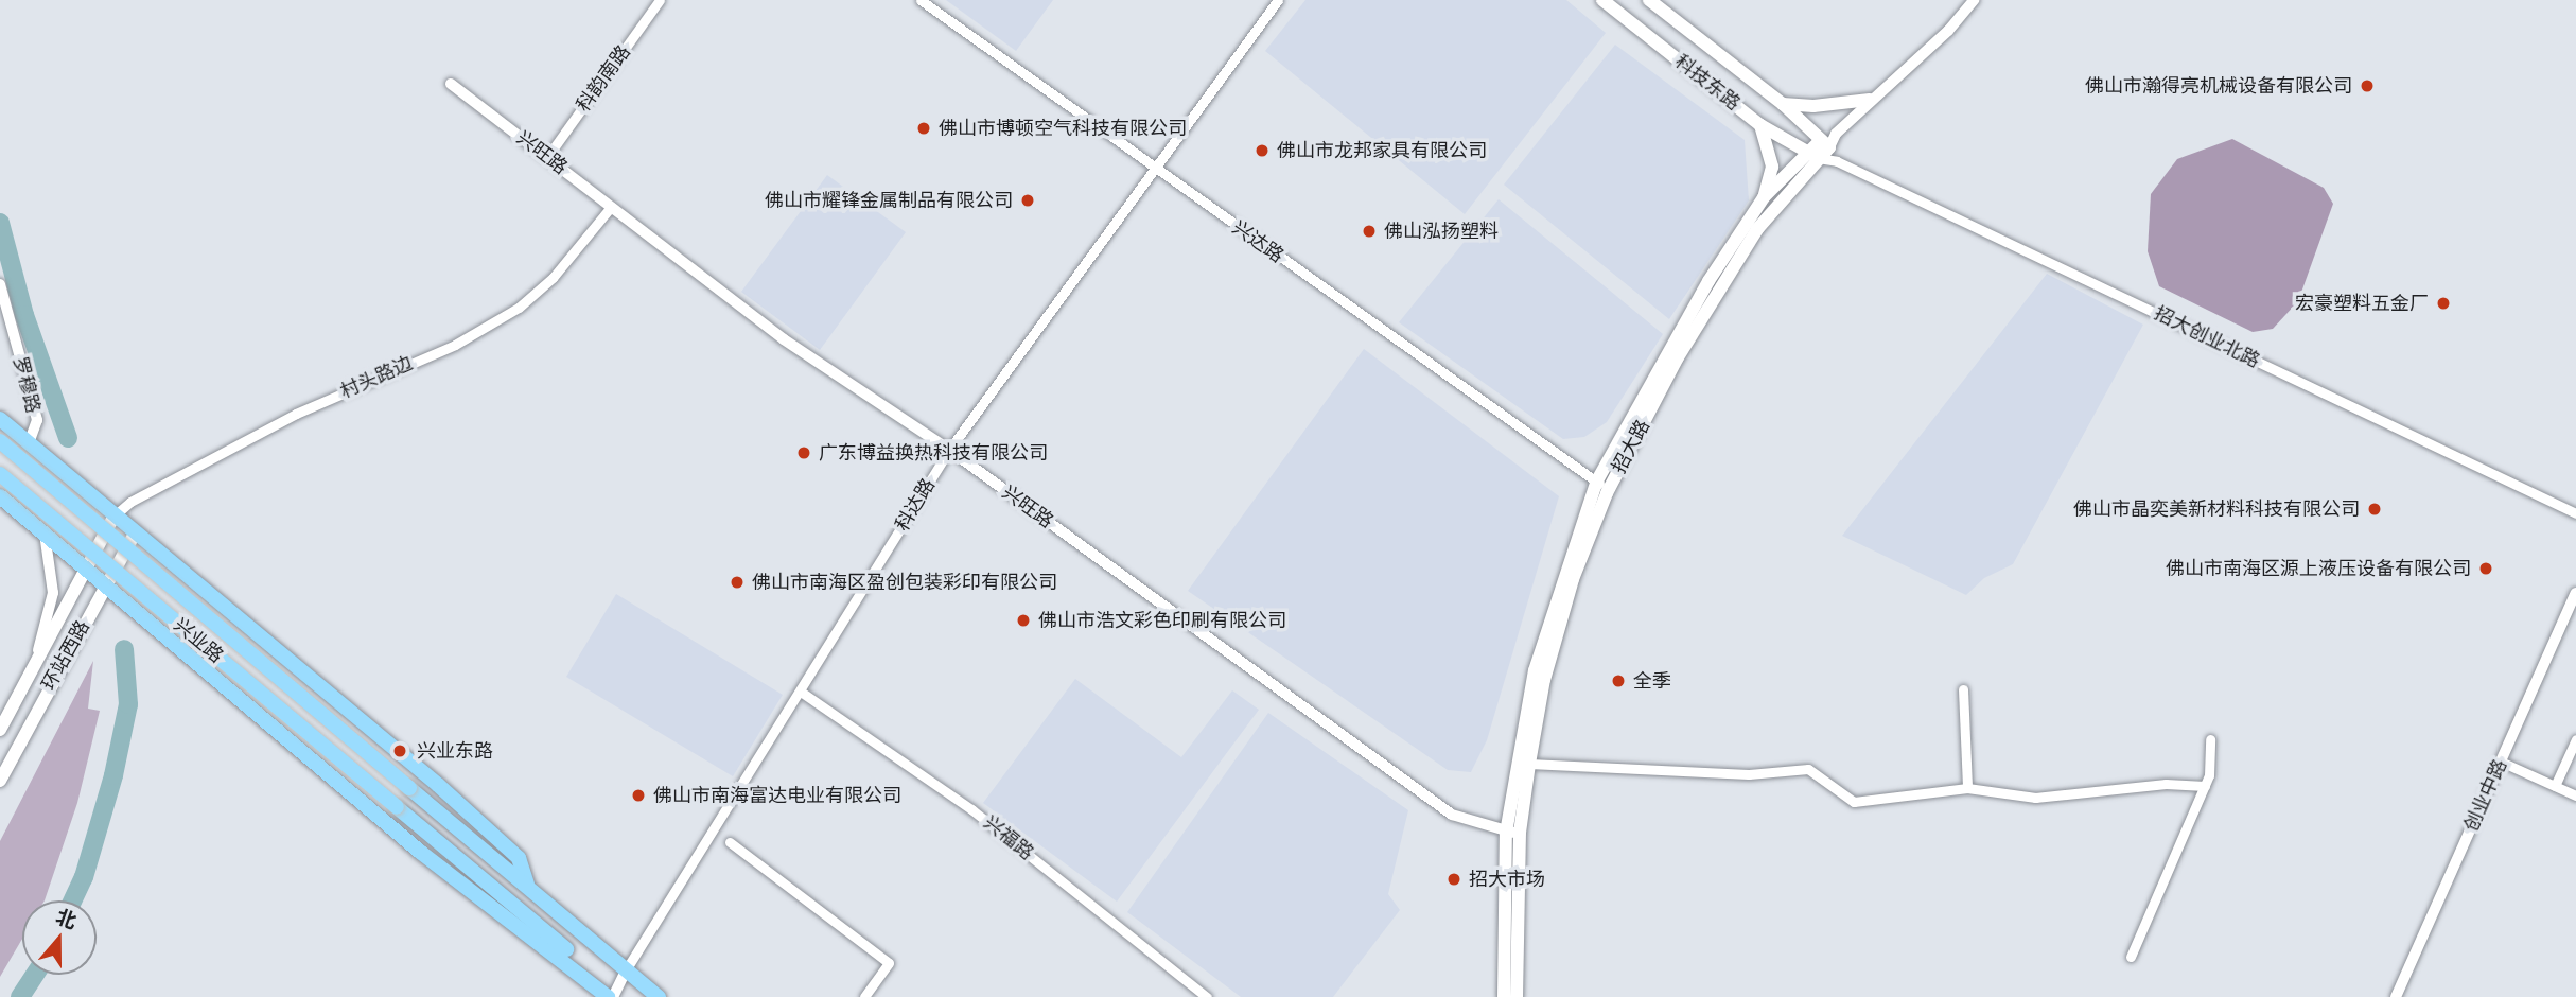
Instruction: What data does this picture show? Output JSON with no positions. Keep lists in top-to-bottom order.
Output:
{
  "streets": {
    "main road": [
      "科技东路",
      "招大路",
      "兴业路",
      "环站西路"
    ],
    "street": [
      "科韵南路",
      "兴旺路",
      "兴达路",
      "招大创业北路",
      "村头路边",
      "罗穆路",
      "科达路",
      "创业中路",
      "兴福路"
    ]
  },
  "crossings": [
    ["科韵南路", "兴旺路"],
    ["科技东路", "招大创业北路"],
    ["科技东路", "招大路"],
    ["兴旺路", "村头路边"],
    ["兴旺路", "招大路"],
    ["兴旺路", "科达路"],
    ["兴达路", "招大路"],
    ["兴达路", "科达路"],
    ["招大创业北路", "招大路"],
    ["村头路边", "环站西路"],
    ["科达路", "兴福路"]
  ],
  "places": [
    "佛山市瀚得亮机械设备有限公司",
    "佛山市博顿空气科技有限公司",
    "佛山市龙邦家具有限公司",
    "佛山市耀锋金属制品有限公司",
    "佛山泓扬塑料",
    "宏豪塑料五金厂",
    "广东博益换热科技有限公司",
    "佛山市晶奕美新材料科技有限公司",
    "佛山市南海区源上液压设备有限公司",
    "佛山市南海区盈创包装彩印有限公司",
    "佛山市浩文彩色印刷有限公司",
    "全季",
    "兴业东路",
    "佛山市南海富达电业有限公司",
    "招大市场"
  ],
  "north": "top"
}
